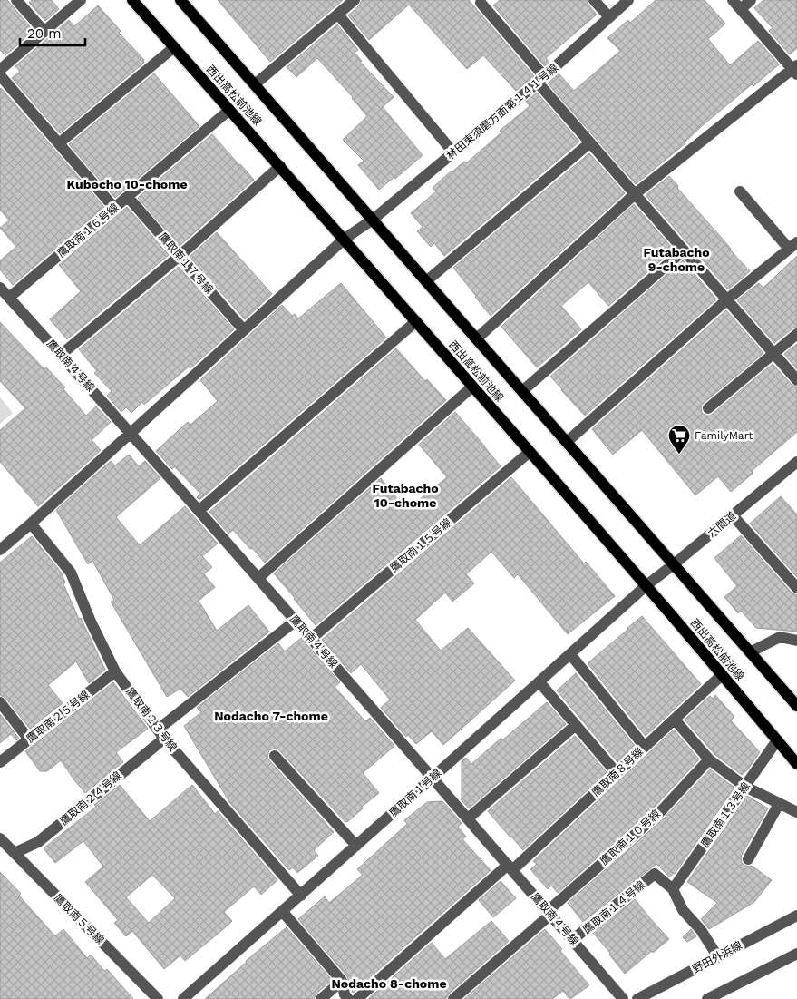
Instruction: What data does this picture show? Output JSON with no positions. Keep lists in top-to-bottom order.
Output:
{
  "streets": {
    "main road": ["西出高松前池線"],
    "street": [
      "林田東須磨方面第１４１号線",
      "鷹取南１６号線",
      "鷹取南１７号線",
      "鷹取南４号線",
      "六間道",
      "鷹取南１５号線",
      "鷹取南２５号線",
      "鷹取南２３号線",
      "鷹取南８号線",
      "鷹取南１号線",
      "鷹取南２４号線",
      "鷹取南１３号線",
      "鷹取南１０号線",
      "鷹取南１４号線",
      "鷹取南５号線",
      "野田外浜線"
    ]
  },
  "crossings": [
    ["西出高松前池線", "林田東須磨方面第１４１号線"],
    ["西出高松前池線", "鷹取南１６号線"],
    ["西出高松前池線", "六間道"],
    ["西出高松前池線", "鷹取南１５号線"],
    ["西出高松前池線", "鷹取南８号線"],
    ["西出高松前池線", "鷹取南１号線"],
    ["西出高松前池線", "鷹取南１３号線"],
    ["林田東須磨方面第１４１号線", "鷹取南１７号線"],
    ["林田東須磨方面第１４１号線", "鷹取南４号線"],
    ["林田東須磨方面第１４１号線", "鷹取南２３号線"],
    ["鷹取南１６号線", "鷹取南１７号線"],
    ["鷹取南１６号線", "鷹取南４号線"],
    ["鷹取南４号線", "鷹取南１５号線"],
    ["鷹取南４号線", "鷹取南８号線"],
    ["鷹取南４号線", "鷹取南１号線"],
    ["鷹取南４号線", "鷹取南２４号線"],
    ["鷹取南４号線", "鷹取南１０号線"],
    ["鷹取南４号線", "鷹取南１４号線"],
    ["六間道", "鷹取南１号線"],
    ["鷹取南２５号線", "鷹取南２３号線"],
    ["鷹取南２３号線", "鷹取南１号線"],
    ["鷹取南２３号線", "鷹取南２４号線"],
    ["鷹取南２４号線", "鷹取南５号線"],
    ["鷹取南１３号線", "鷹取南１４号線"]
  ],
  "districts": [
    "Kubocho 10-chome",
    "Futabacho 9-chome",
    "Futabacho 10-chome",
    "Nodacho 7-chome",
    "Nodacho 8-chome"
  ],
  "places": {
    "supermarket": ["FamilyMart"]
  },
  "scale_bar": "20 m"
}
